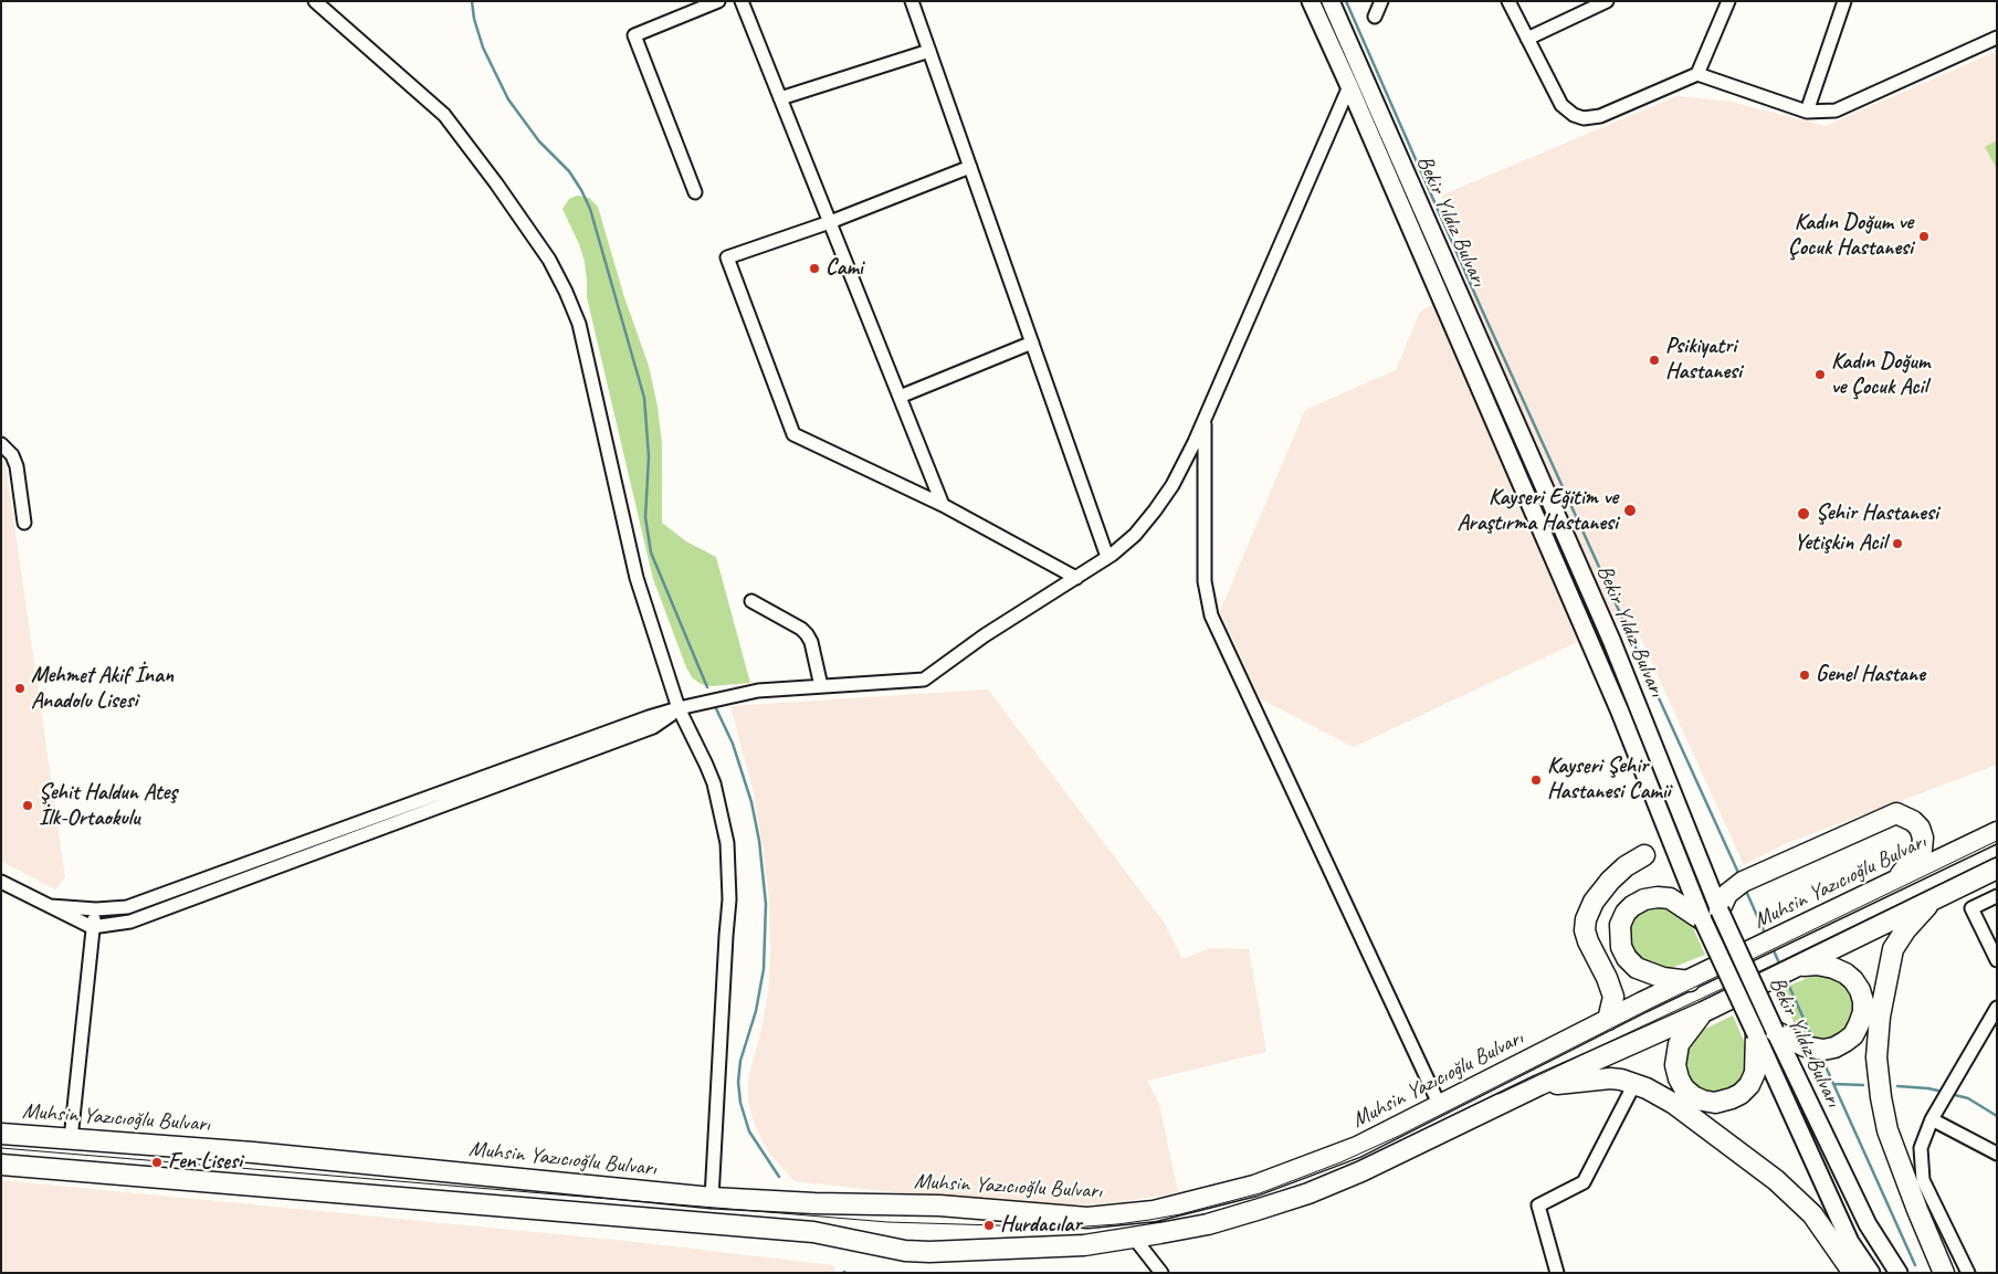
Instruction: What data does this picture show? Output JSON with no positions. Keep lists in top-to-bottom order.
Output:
{
  "streets": {
    "highway": ["Muhsin Yazıcıoğlu Bulvarı"],
    "main road": ["Bekir Yıldız Bulvarı"]
  },
  "places": [
    "Kadın Doğum ve Çocuk Hastanesi",
    "Cami",
    "Psikiyatri Hastanesi",
    "Kadın Doğum ve Çocuk Acil",
    "Kayseri Eğitim ve Araştırma Hastanesi",
    "Şehir Hastanesi",
    "Yetişkin Acil",
    "Genel Hastane",
    "Mehmet Akif İnan Anadolu Lisesi",
    "Kayseri Şehir Hastanesi Camii",
    "Şehit Haldun Ateş İlk-Ortaokulu",
    "Fen Lisesi",
    "Hurdacılar"
  ]
}
